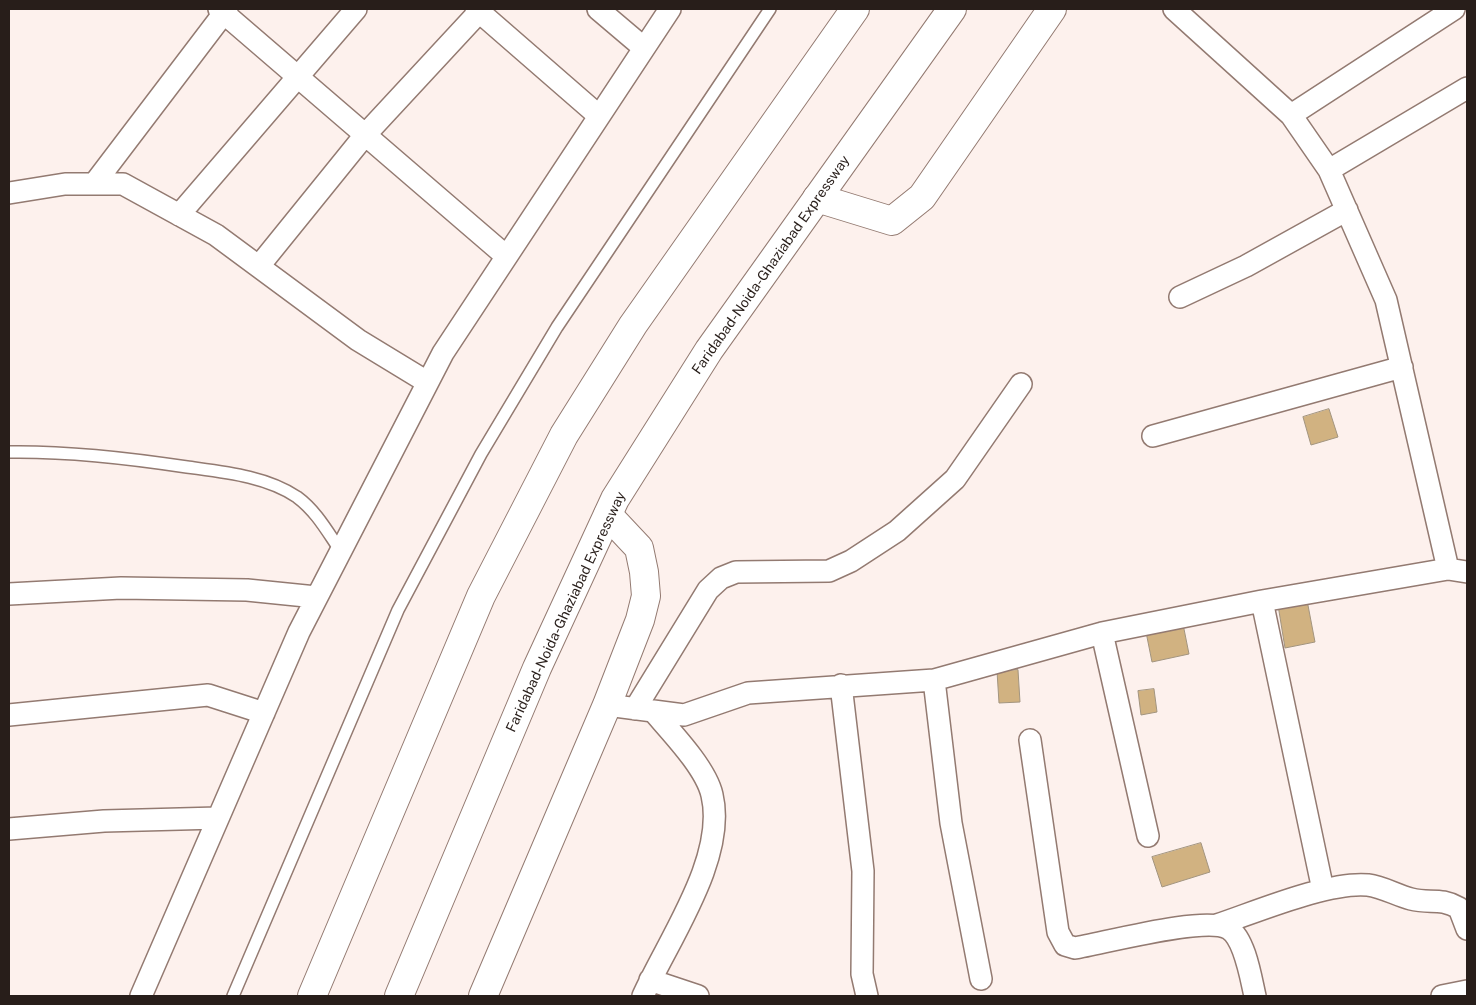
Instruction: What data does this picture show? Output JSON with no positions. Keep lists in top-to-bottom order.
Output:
{
  "streets": {
    "main road": ["Faridabad-Noida-Ghaziabad Expressway"]
  }
}
